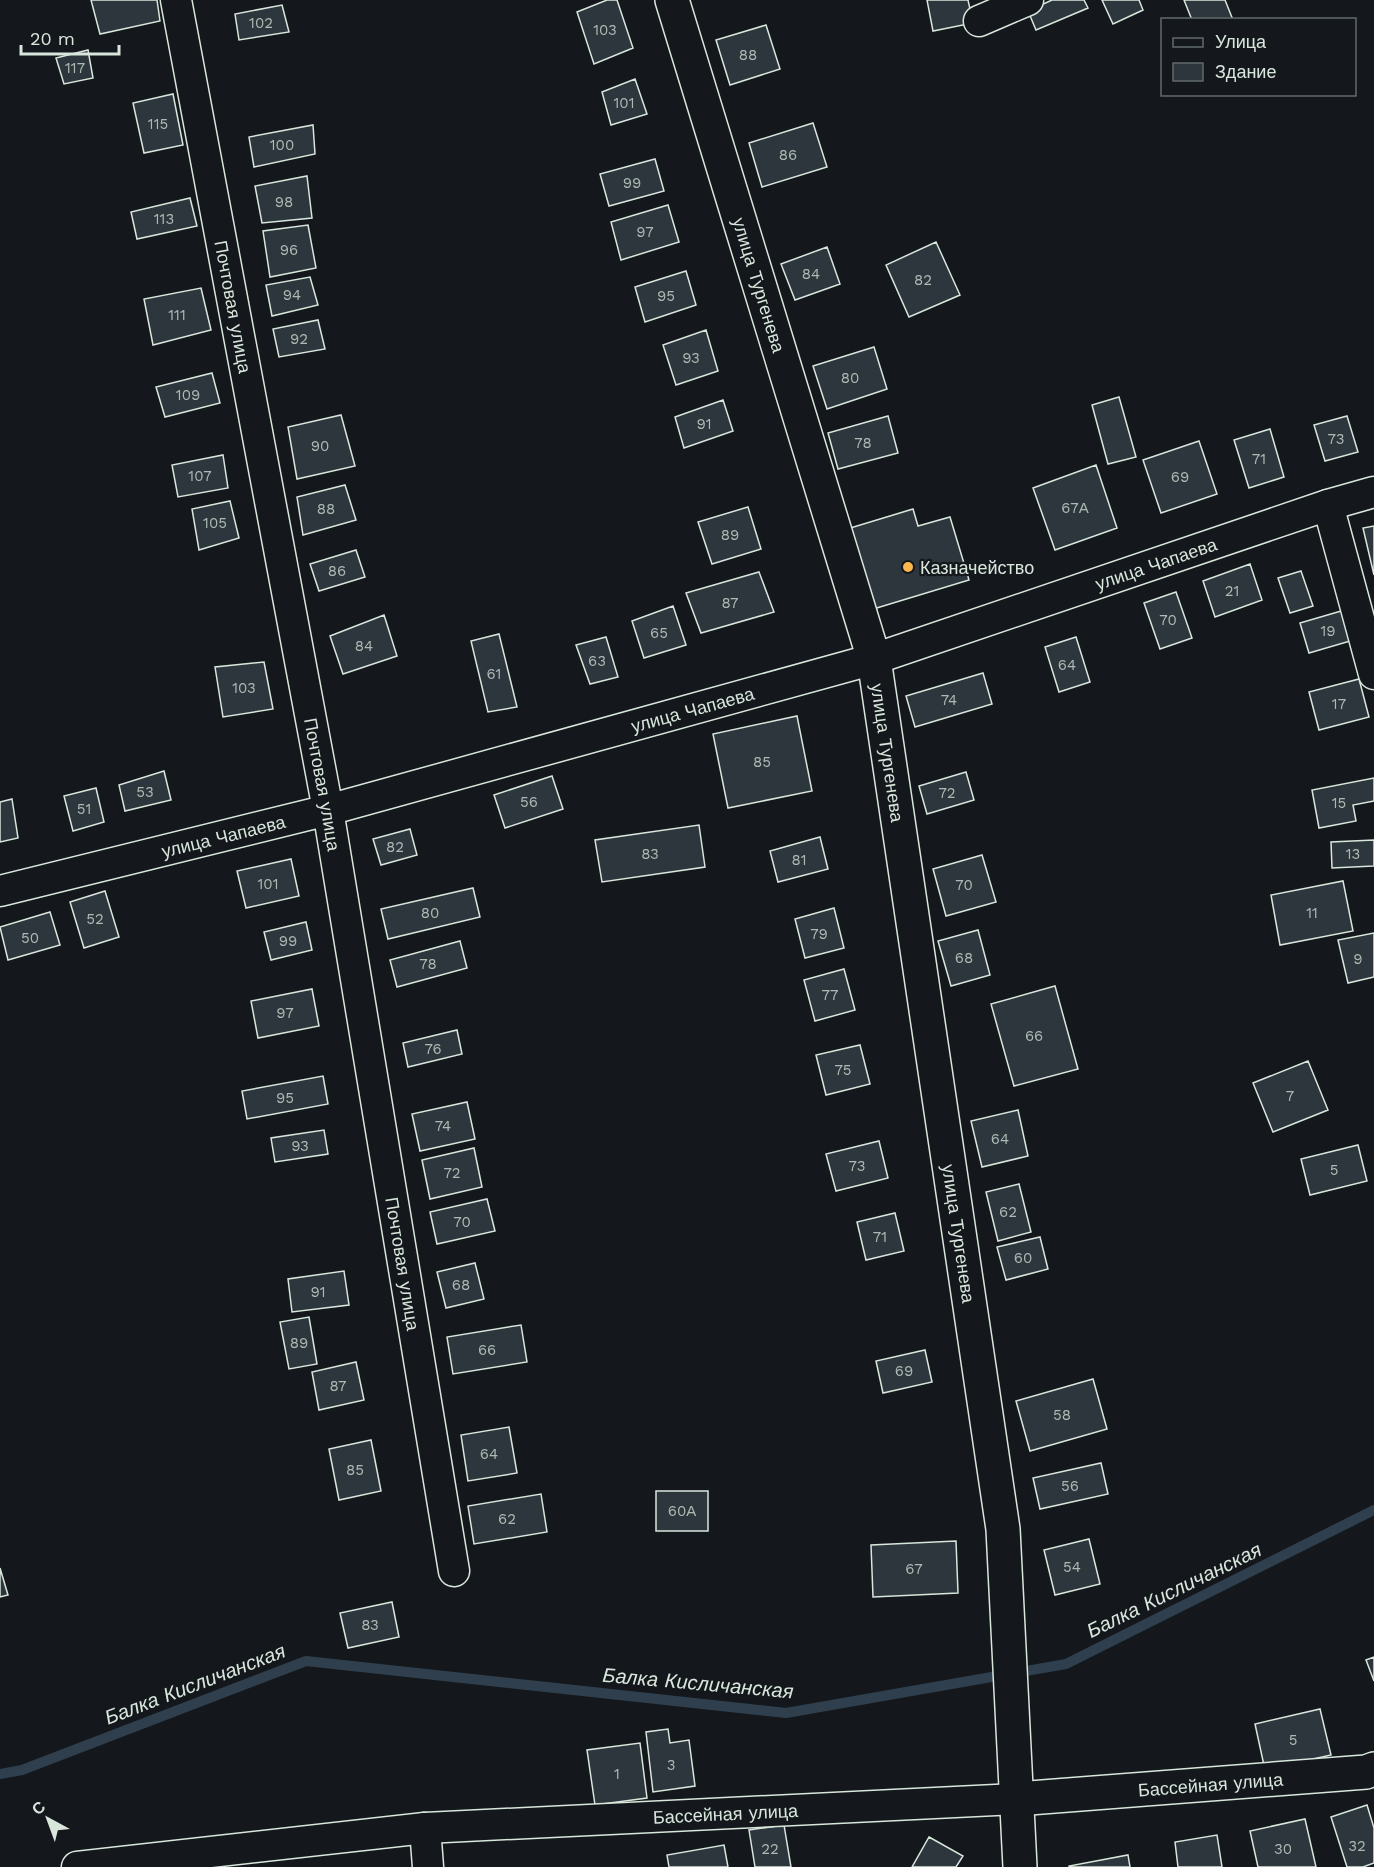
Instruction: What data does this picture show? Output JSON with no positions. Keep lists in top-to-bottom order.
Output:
{
  "streets": {
    "main road": ["улица Тургенева", "Бассейная улица"],
    "street": ["Почтовая улица", "улица Чапаева"]
  },
  "crossings": [
    ["улица Тургенева", "улица Чапаева"],
    ["улица Тургенева", "Бассейная улица"],
    ["Почтовая улица", "улица Чапаева"]
  ],
  "water": ["Балка Кисличанская"],
  "places": ["Казначейство"],
  "house_numbers": [
    "102",
    "103",
    "88",
    "117",
    "101",
    "115",
    "100",
    "86",
    "99",
    "98",
    "113",
    "97",
    "96",
    "84",
    "82",
    "94",
    "95",
    "111",
    "92",
    "93",
    "80",
    "109",
    "91",
    "73",
    "78",
    "90",
    "71",
    "107",
    "69",
    "67А",
    "88",
    "105",
    "89",
    "86",
    "21",
    "87",
    "70",
    "19",
    "65",
    "84",
    "63",
    "64",
    "61",
    "103",
    "74",
    "17",
    "85",
    "53",
    "72",
    "56",
    "15",
    "51",
    "82",
    "83",
    "13",
    "81",
    "101",
    "70",
    "80",
    "11",
    "52",
    "79",
    "50",
    "99",
    "68",
    "9",
    "78",
    "77",
    "97",
    "66",
    "76",
    "75",
    "7",
    "95",
    "74",
    "64",
    "93",
    "73",
    "5",
    "72",
    "62",
    "70",
    "71",
    "60",
    "68",
    "91",
    "89",
    "66",
    "69",
    "87",
    "58",
    "64",
    "85",
    "56",
    "60А",
    "62",
    "54",
    "67",
    "83",
    "5",
    "3",
    "1",
    "32",
    "22",
    "30"
  ],
  "legend": ["Улица", "Здание"],
  "scale_bar": "20 m",
  "north": "top left"
}
